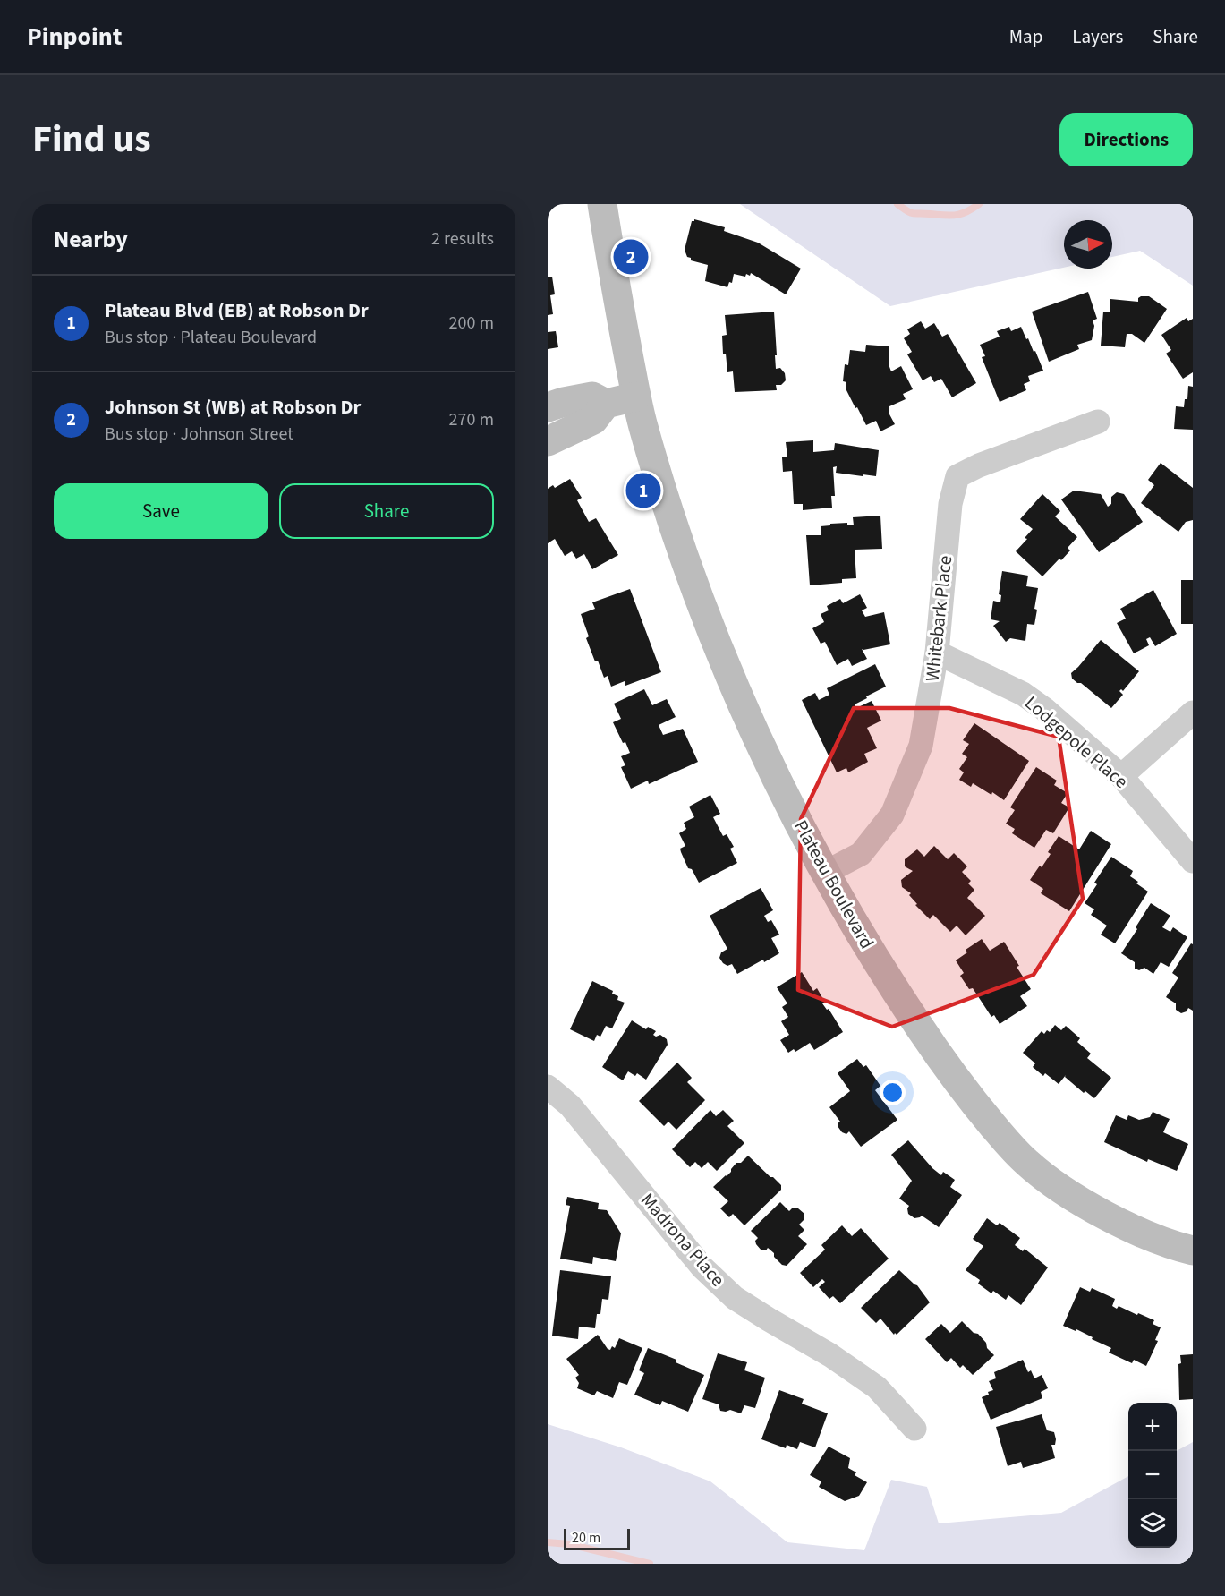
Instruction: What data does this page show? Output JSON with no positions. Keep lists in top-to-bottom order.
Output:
{
  "streets": {
    "street": [
      "Whitebark Place",
      "Lodgepole Place",
      "Plateau Boulevard",
      "Madrona Place"
    ]
  },
  "crossings": [
    ["Whitebark Place", "Lodgepole Place"],
    ["Whitebark Place", "Plateau Boulevard"]
  ],
  "scale_bar": "20 m",
  "north": "right",
  "page": {
    "header": "Pinpoint",
    "nav": ["Map", "Layers", "Share"],
    "title": "Find us",
    "buttons": [
      "Directions",
      ["Save", "Share"]
    ],
    "heading": ["Nearby", "2 results"],
    "pins": ["2", "1"],
    "list": [
      {
        "mark": "1",
        "name": "Plateau Blvd (EB) at Robson Dr",
        "note": "Bus stop · Plateau Boulevard",
        "value": "200 m"
      },
      {
        "mark": "2",
        "name": "Johnson St (WB) at Robson Dr",
        "note": "Bus stop · Johnson Street",
        "value": "270 m"
      }
    ],
    "map_buttons": ["+", "−"],
    "scale": "20 m"
  }
}
